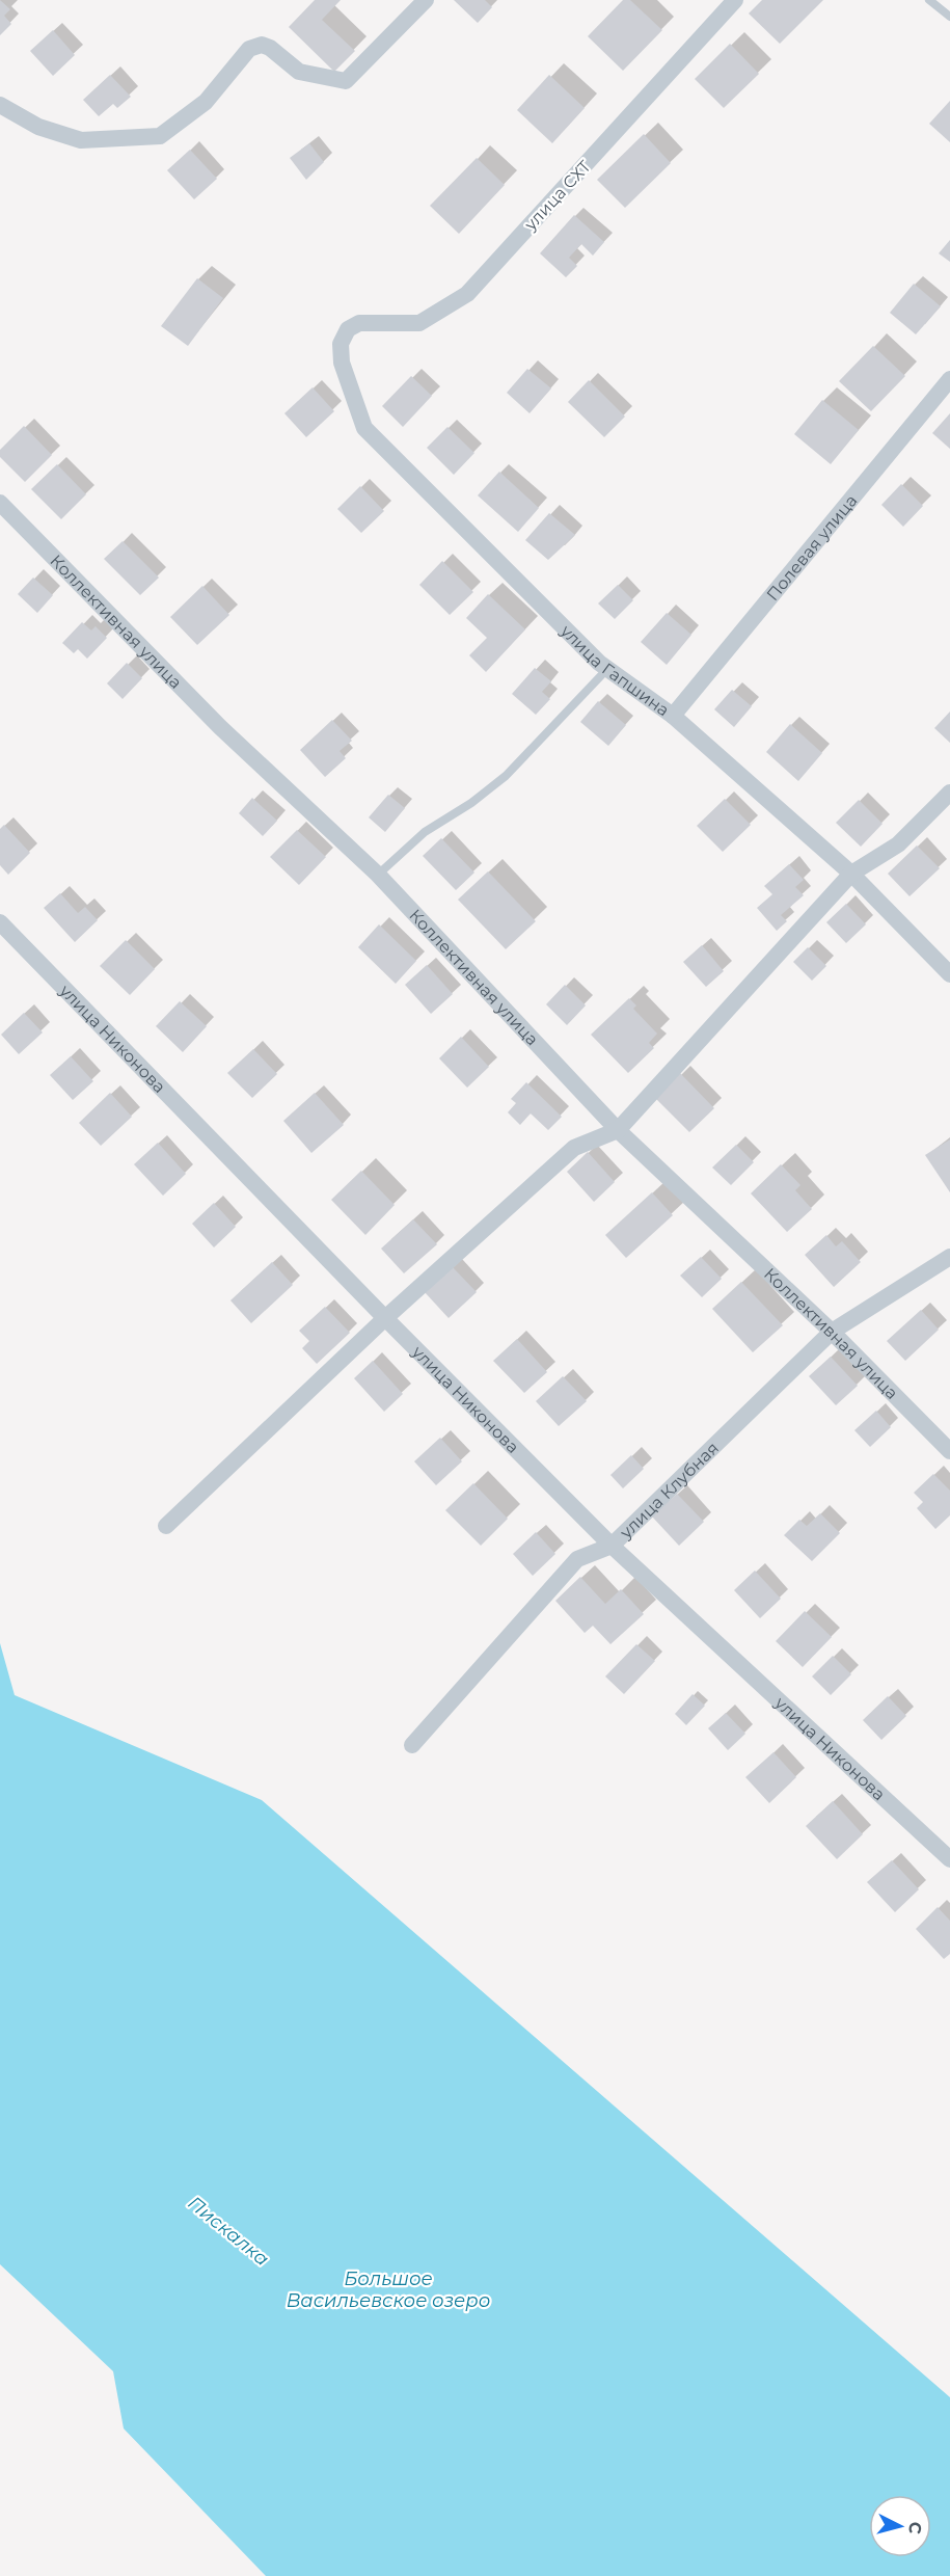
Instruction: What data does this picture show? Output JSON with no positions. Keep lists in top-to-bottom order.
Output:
{
  "streets": {
    "street": [
      "улица СХТ",
      "Полевая улица",
      "Коллективная улица",
      "улица Гапшина",
      "улица Никонова",
      "улица Клубная"
    ]
  },
  "crossings": [
    ["улица СХТ", "улица Гапшина"],
    ["Полевая улица", "улица Гапшина"],
    ["Коллективная улица", "улица Клубная"],
    ["улица Никонова", "улица Клубная"]
  ],
  "water": ["Пискалка", "Большое Васильевское озеро"],
  "north": "right"
}
